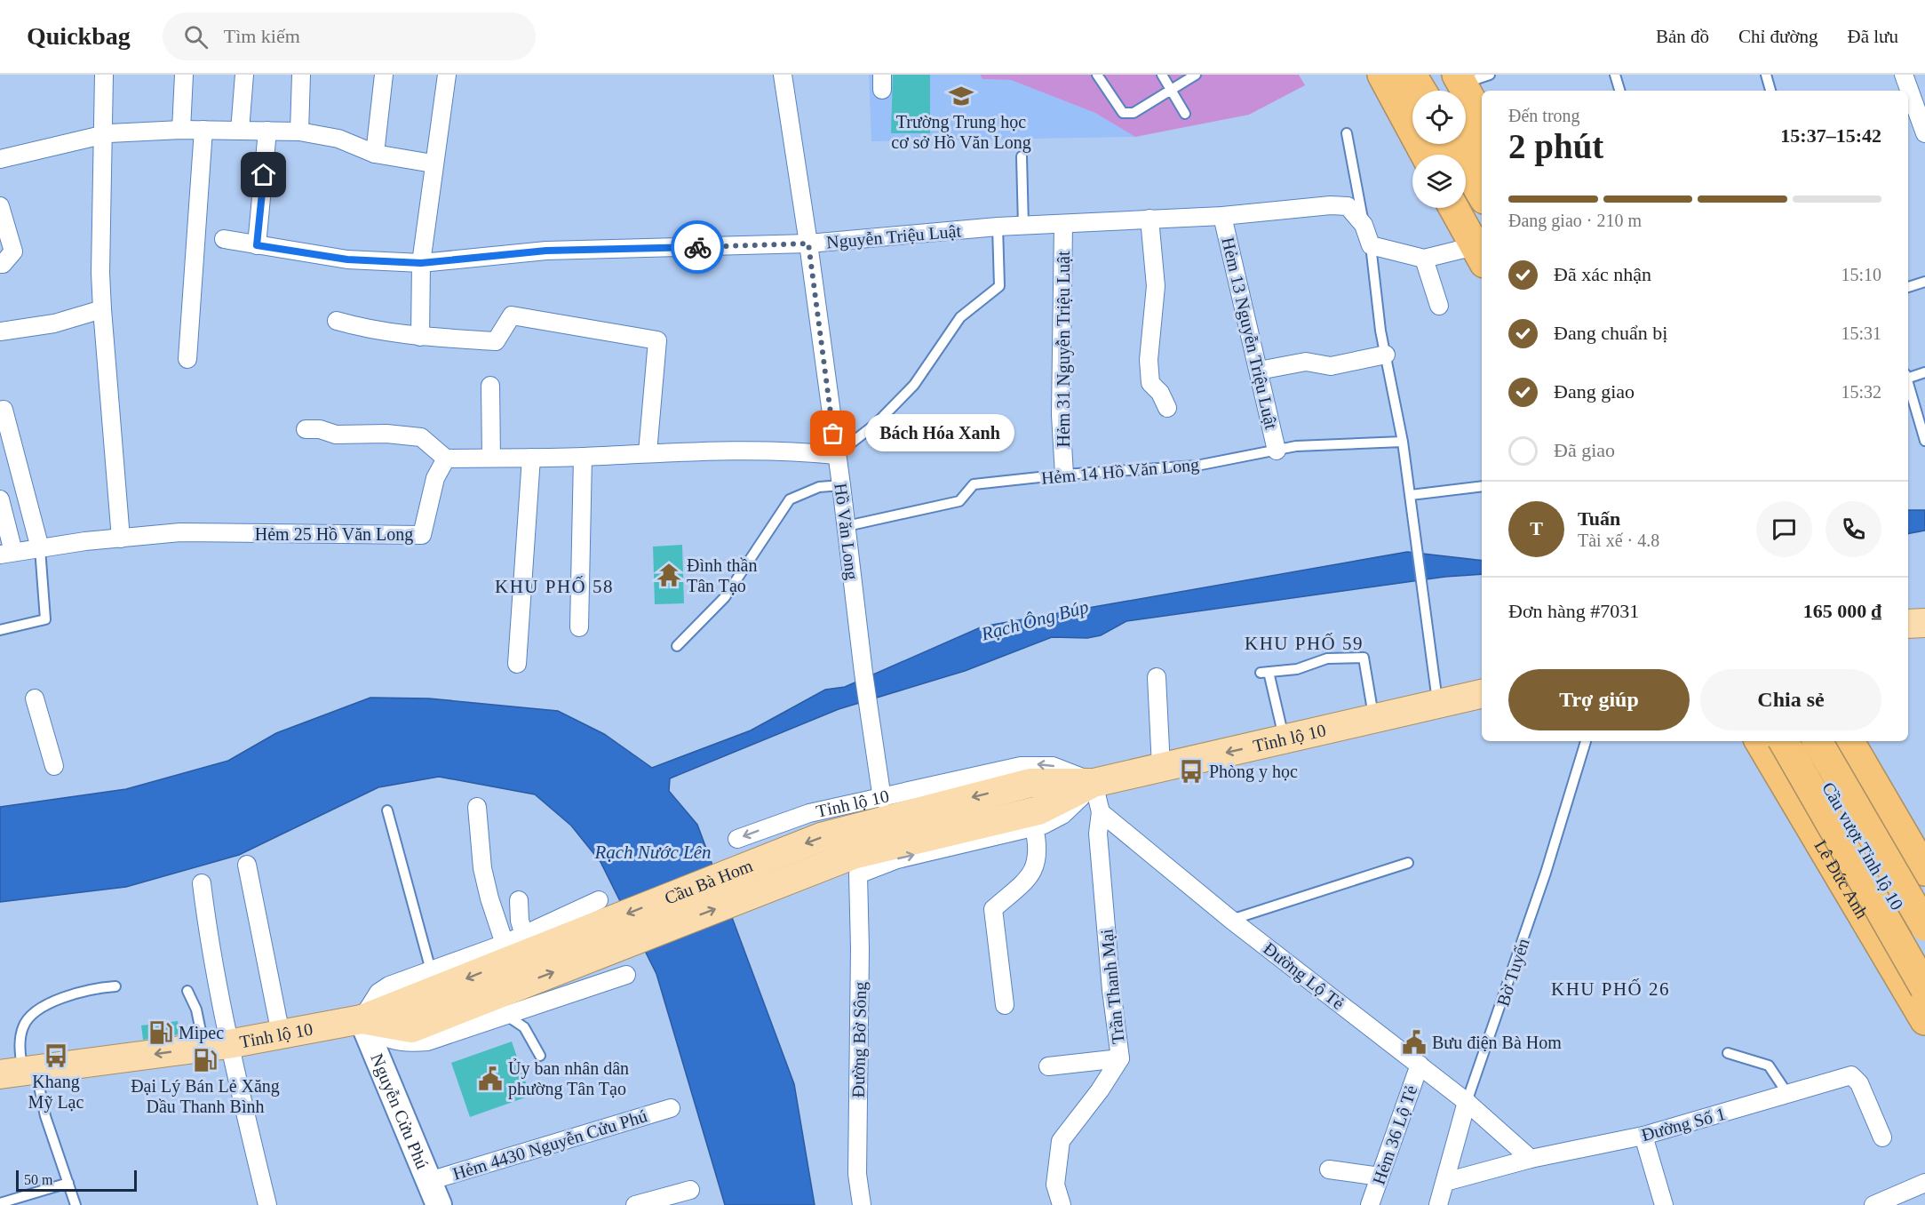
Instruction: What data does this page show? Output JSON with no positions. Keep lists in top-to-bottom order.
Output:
{
  "streets": {
    "highway": ["Cầu vượt Tỉnh lộ 10", "Lê Đức Anh"],
    "main road": ["Tỉnh lộ 10", "Cầu Bà Hom", "Nguyễn Cửu Phú"],
    "street": [
      "Nguyễn Triệu Luật",
      "Hẻm 13 Nguyễn Triệu Luật",
      "Hẻm 31 Nguyễn Triệu Luật",
      "Hồ Văn Long",
      "Hẻm 25 Hồ Văn Long",
      "Bờ Tuyến",
      "Đường Lộ Tẻ",
      "Trần Thanh Mại",
      "Đường Bờ Sông",
      "Đường Số 1",
      "Hẻm 36 Lộ Tẻ",
      "Hẻm 4430 Nguyễn Cửu Phú"
    ],
    "lane": ["Hẻm 14 Hồ Văn Long"]
  },
  "crossings": [
    ["Nguyễn Triệu Luật", "Hẻm 13 Nguyễn Triệu Luật"],
    ["Nguyễn Triệu Luật", "Hẻm 31 Nguyễn Triệu Luật"],
    ["Nguyễn Triệu Luật", "Hồ Văn Long"],
    ["Hẻm 13 Nguyễn Triệu Luật", "Hẻm 14 Hồ Văn Long"],
    ["Hẻm 31 Nguyễn Triệu Luật", "Hẻm 14 Hồ Văn Long"],
    ["Hẻm 14 Hồ Văn Long", "Hồ Văn Long"],
    ["Hồ Văn Long", "Tỉnh lộ 10"],
    ["Tỉnh lộ 10", "Cầu Bà Hom"],
    ["Tỉnh lộ 10", "Đường Bờ Sông"],
    ["Tỉnh lộ 10", "Nguyễn Cửu Phú"],
    ["Bờ Tuyến", "Đường Lộ Tẻ"],
    ["Bờ Tuyến", "Đường Số 1"],
    ["Đường Lộ Tẻ", "Trần Thanh Mại"],
    ["Đường Lộ Tẻ", "Đường Số 1"],
    ["Đường Lộ Tẻ", "Hẻm 36 Lộ Tẻ"],
    ["Nguyễn Cửu Phú", "Hẻm 4430 Nguyễn Cửu Phú"]
  ],
  "districts": ["KHU PHỐ 58", "KHU PHỐ 59", "KHU PHỐ 26"],
  "water": ["Rạch Ông Búp", "Rạch Nước Lên"],
  "places": {
    "school or university": ["Trường Trung học cơ sở Hồ Văn Long"],
    "other": ["Bách Hóa Xanh"],
    "temple": ["Đình thần Tân Tạo"],
    "bus stop": ["Phòng y học", "Khang Mỹ Lạc"],
    "fuel station": ["Mipec", "Đại Lý Bán Lẻ Xăng Dầu Thanh Bình"],
    "public building": ["Bưu điện Bà Hom", "Ủy ban nhân dân phường Tân Tạo"]
  },
  "scale_bar": "50 m",
  "page": {
    "header": "Quickbag",
    "search": "Tìm kiếm",
    "nav": ["Bản đồ", "Chỉ đường", "Đã lưu"],
    "heading": ["2 phút", "Đến trong", "15:37–15:42"],
    "panel": [
      "Tuấn",
      "Tài xế · 4.8",
      "Đơn hàng #7031",
      "165 000 ₫"
    ],
    "bar": "Đang giao · 210 m",
    "list": [
      ["Đã xác nhận", "15:10"],
      ["Đang chuẩn bị", "15:31"],
      ["Đang giao", "15:32"],
      "Đã giao"
    ],
    "bubble": "Bách Hóa Xanh",
    "round": "T",
    "buttons": ["Trợ giúp", "Chia sẻ"],
    "scale": "50 m"
  }
}
